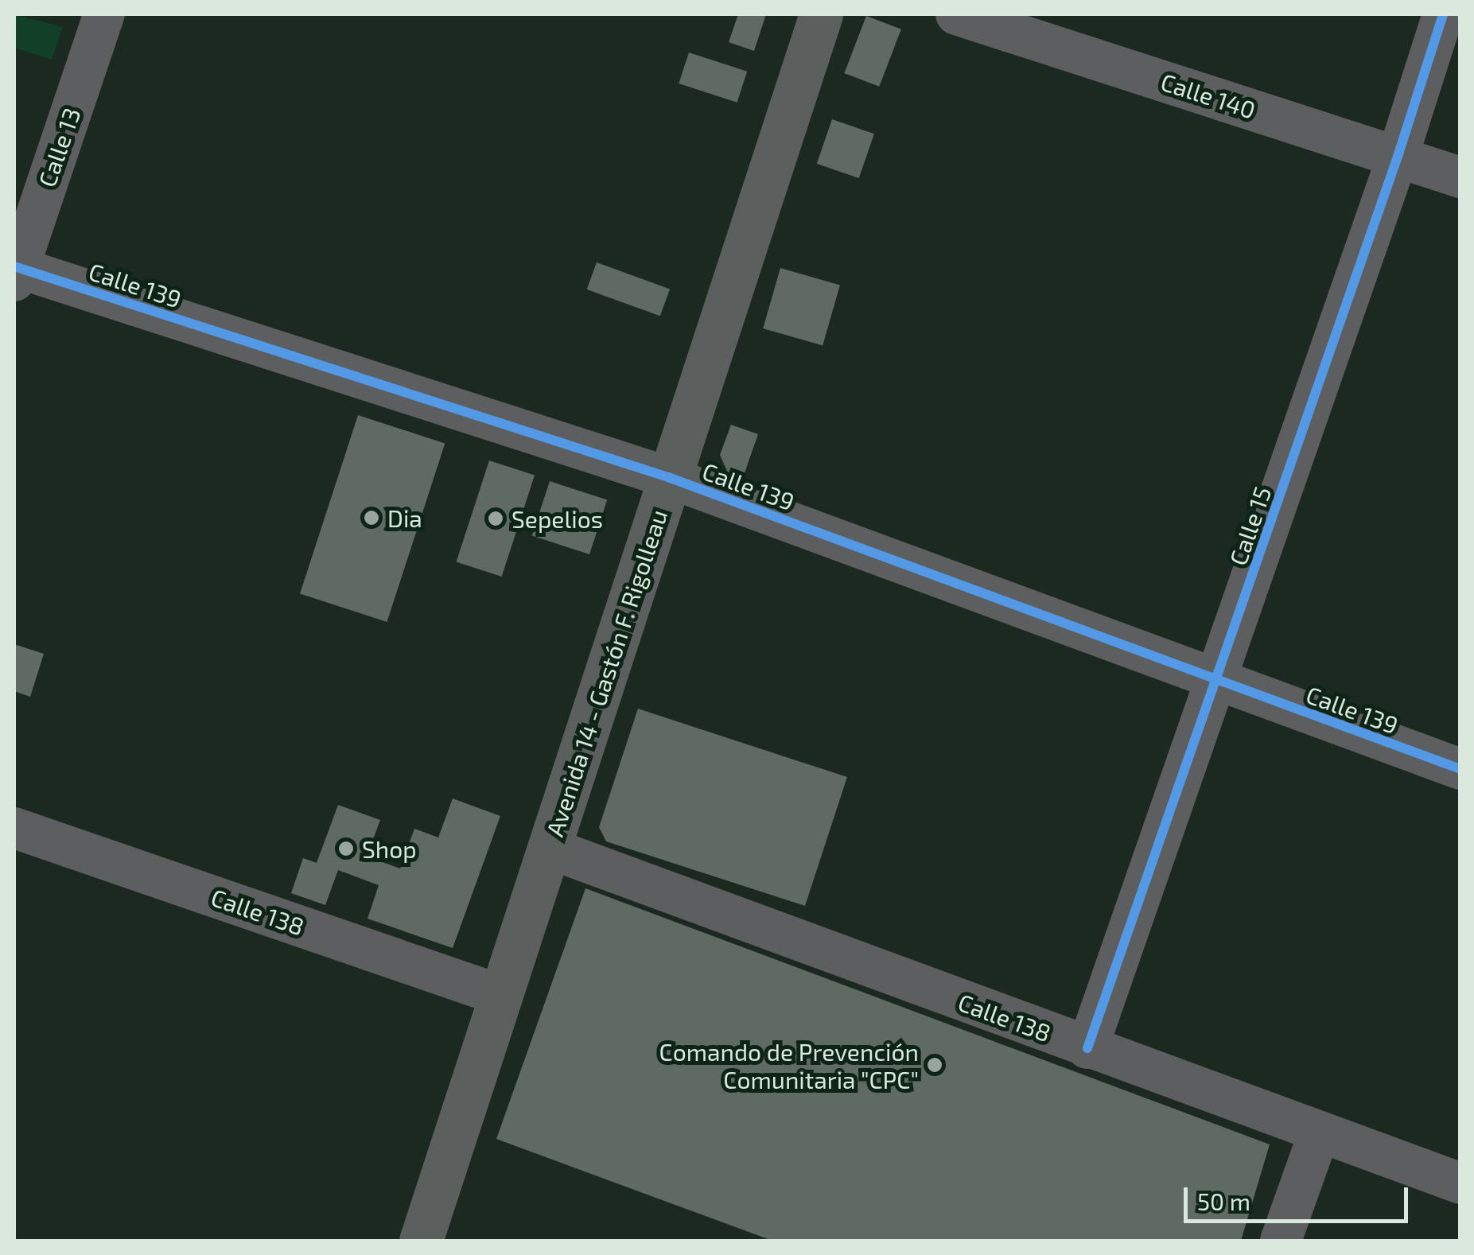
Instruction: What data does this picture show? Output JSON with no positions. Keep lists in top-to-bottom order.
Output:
{
  "streets": {
    "main road": ["Avenida 14 - Gastón F. Rigolleau"],
    "street": [
      "Calle 140",
      "Calle 13",
      "Calle 139",
      "Calle 15",
      "Calle 138"
    ]
  },
  "crossings": [
    ["Calle 140", "Calle 15"],
    ["Calle 13", "Calle 139"],
    ["Calle 139", "Calle 15"],
    ["Calle 139", "Avenida 14 - Gastón F. Rigolleau"],
    ["Calle 15", "Calle 138"],
    ["Avenida 14 - Gastón F. Rigolleau", "Calle 138"]
  ],
  "places": [
    "Dia",
    "Sepelios",
    "Shop",
    "Comando de Prevención Comunitaria \"CPC\""
  ],
  "scale_bar": "50 m"
}
